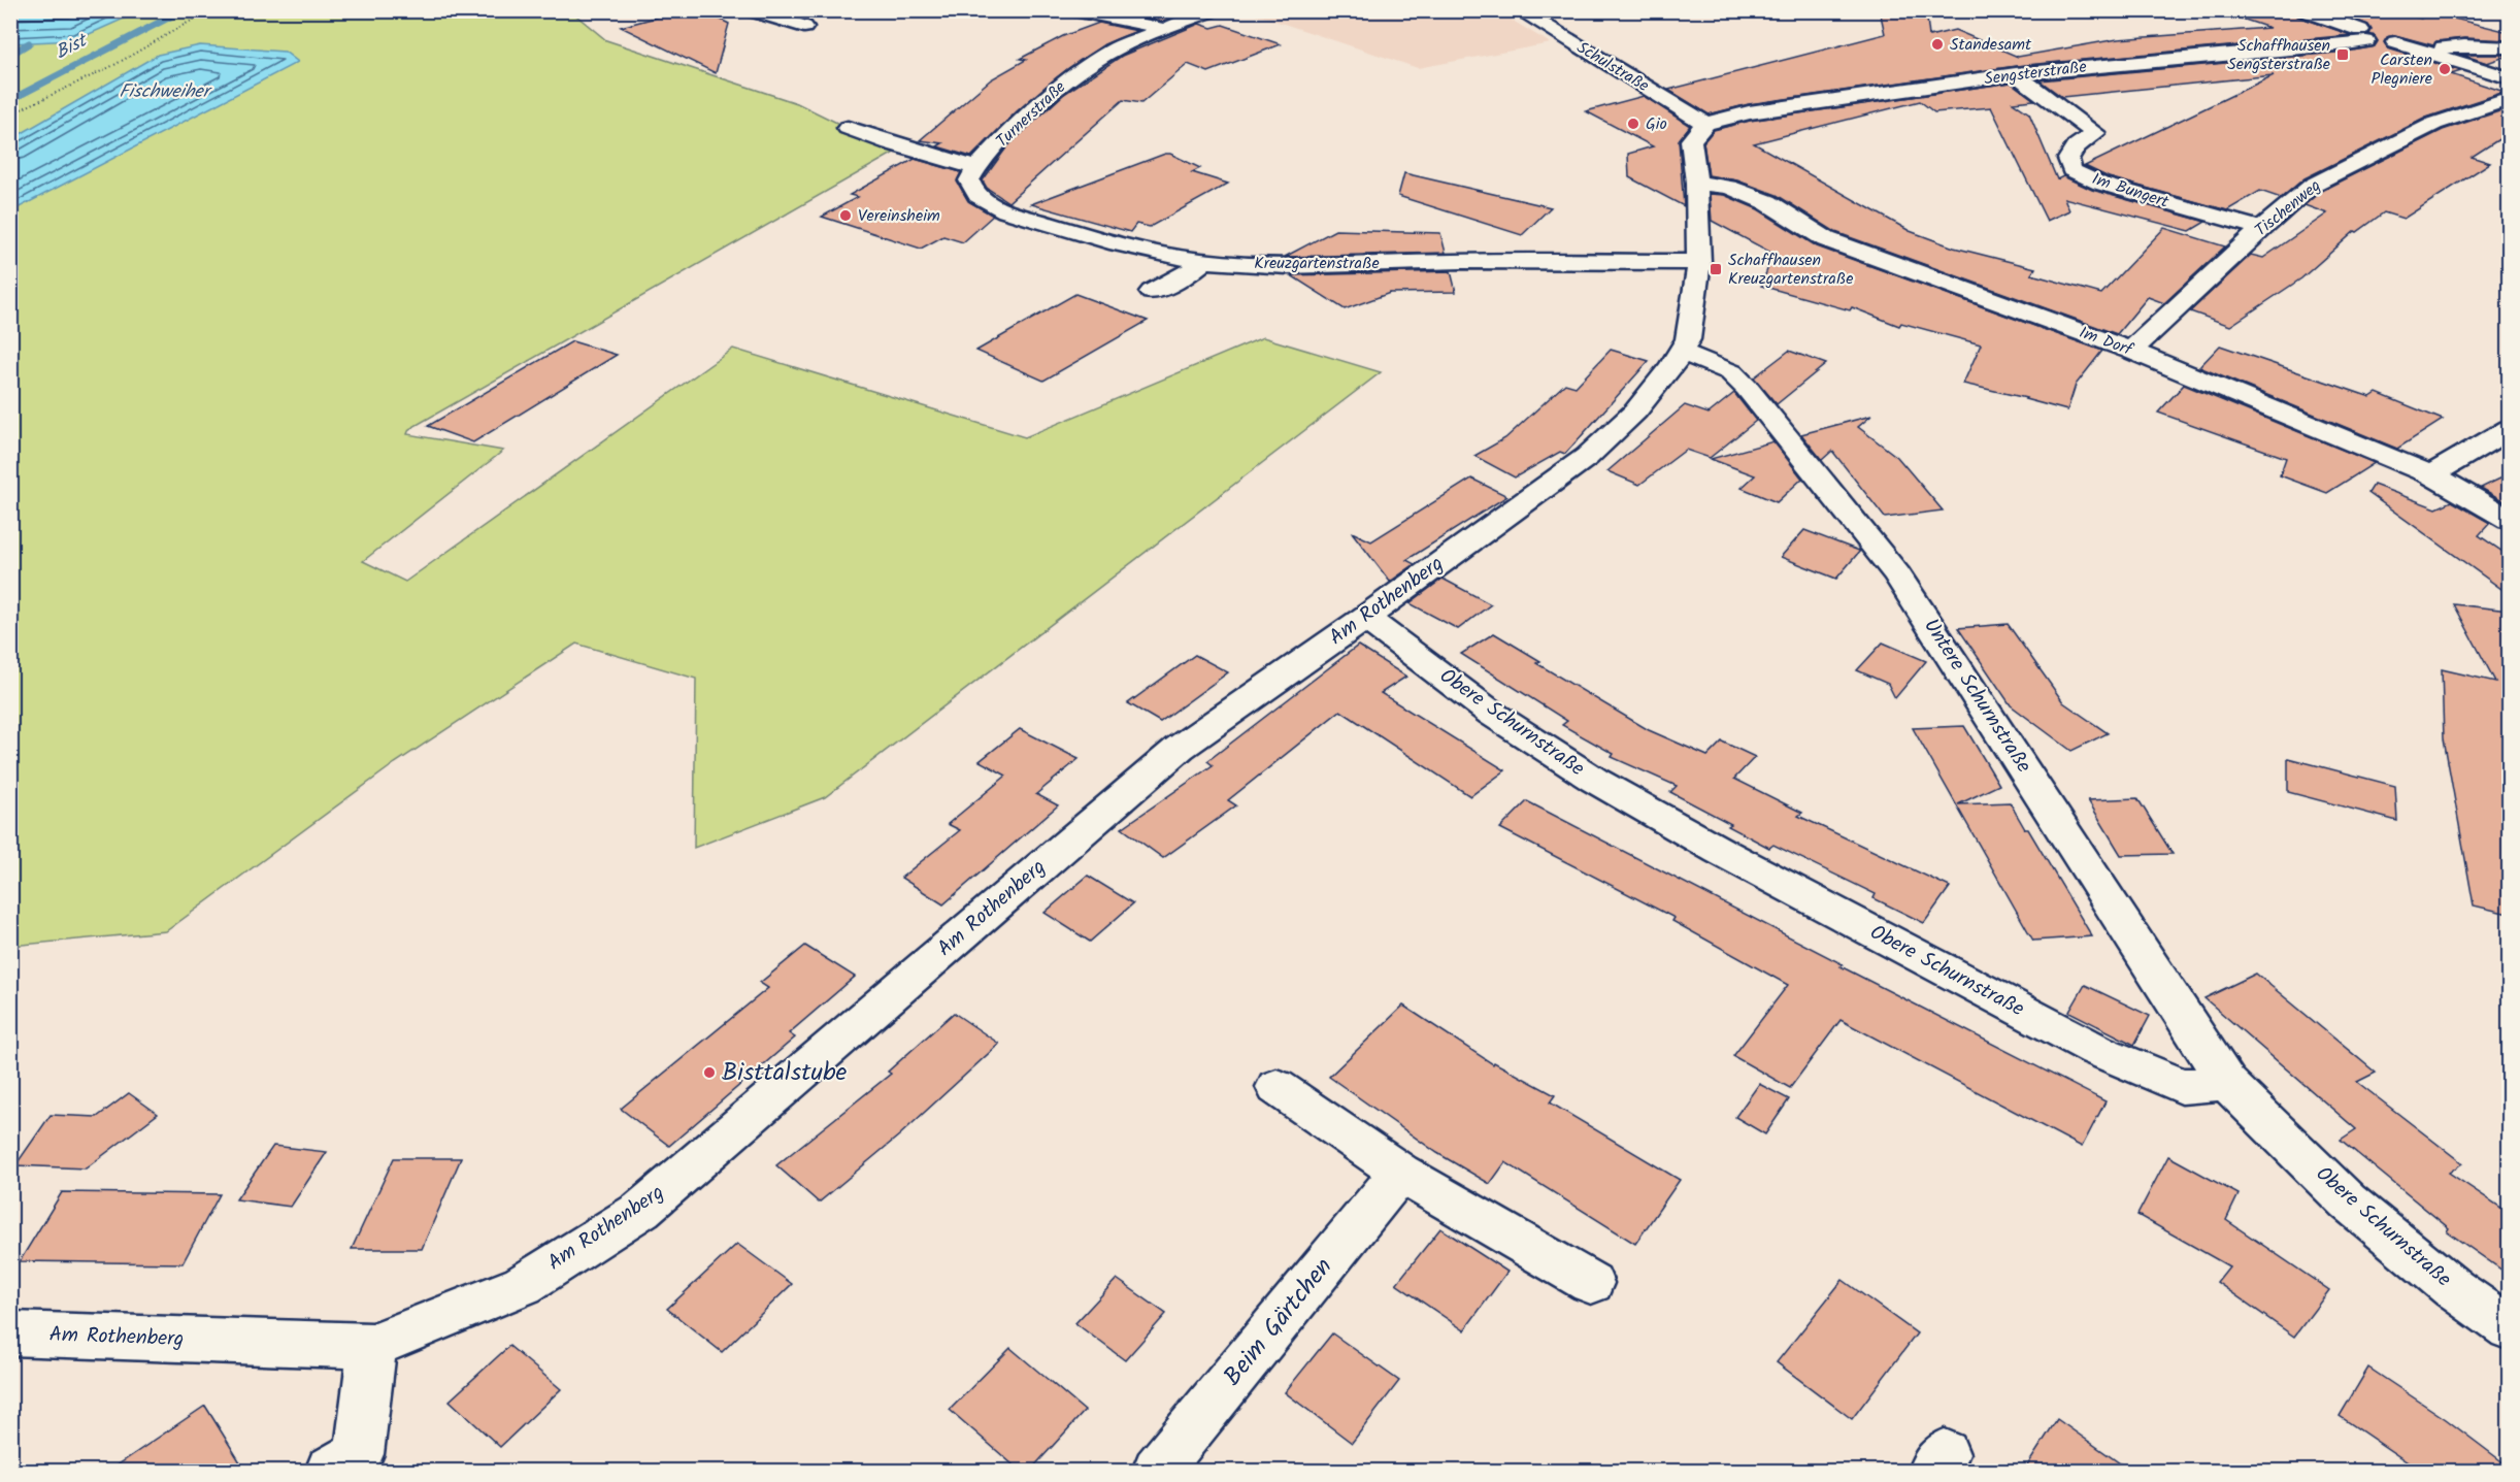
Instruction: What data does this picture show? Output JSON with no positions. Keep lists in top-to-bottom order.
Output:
{
  "streets": {
    "street": [
      "Schulstraße",
      "Sengsterstraße",
      "Turnerstraße",
      "Im Bungert",
      "Tischenweg",
      "Kreuzgartenstraße",
      "Im Dorf",
      "Am Rothenberg",
      "Untere Schurnstraße",
      "Obere Schurnstraße",
      "Beim Gärtchen"
    ]
  },
  "crossings": [
    ["Schulstraße", "Sengsterstraße"],
    ["Schulstraße", "Am Rothenberg"],
    ["Sengsterstraße", "Im Bungert"],
    ["Sengsterstraße", "Am Rothenberg"],
    ["Turnerstraße", "Kreuzgartenstraße"],
    ["Im Bungert", "Tischenweg"],
    ["Tischenweg", "Im Dorf"],
    ["Kreuzgartenstraße", "Am Rothenberg"],
    ["Im Dorf", "Am Rothenberg"],
    ["Am Rothenberg", "Untere Schurnstraße"],
    ["Am Rothenberg", "Obere Schurnstraße"],
    ["Untere Schurnstraße", "Obere Schurnstraße"]
  ],
  "water": ["Bist", "Fischweiher"],
  "places": {
    "other": [
      "Standesamt",
      "Carsten Plegniere",
      "Gio",
      "Vereinsheim",
      "Bisttalstube"
    ],
    "transit": ["Schaffhausen Sengsterstraße", "Schaffhausen Kreuzgartenstraße"]
  }
}
